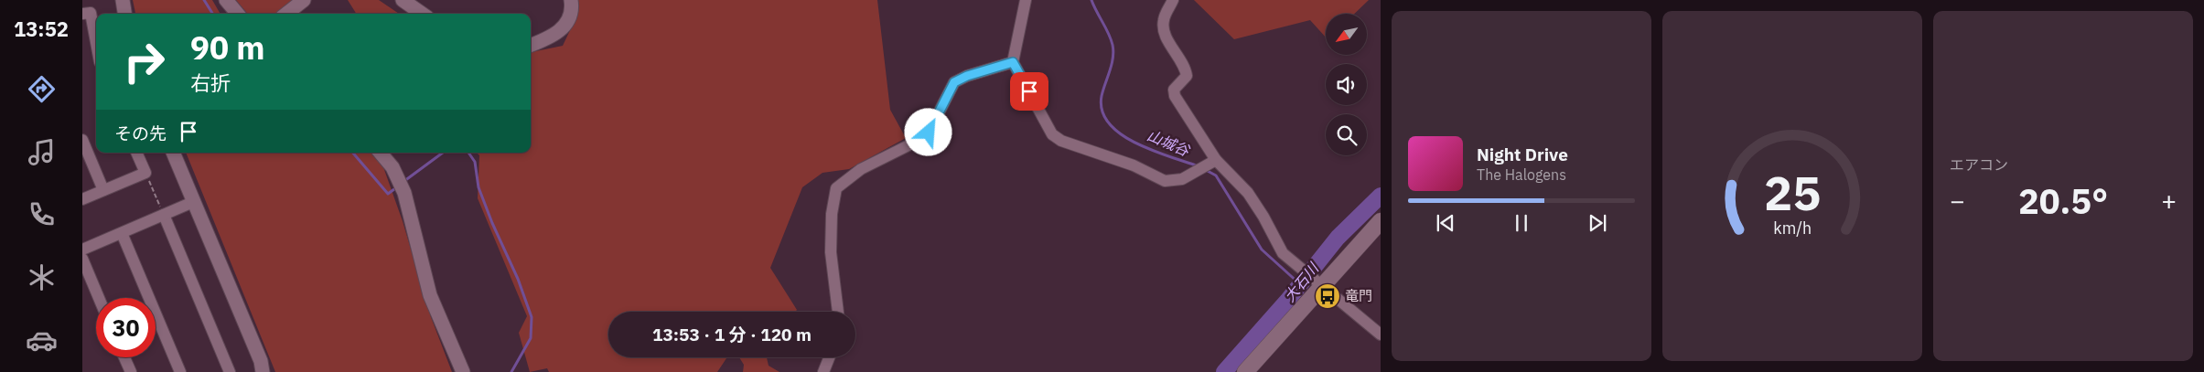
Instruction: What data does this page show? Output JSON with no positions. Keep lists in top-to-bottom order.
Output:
{
  "water": ["山城谷", "大石川"],
  "places": {
    "bus stop": ["竜門"]
  },
  "north": "bottom left",
  "page": {
    "tabs": "13:52",
    "tile": "エアコン",
    "turn": ["90 m", "右折"],
    "then": "その先",
    "song": ["Night Drive", "The Halogens"],
    "heat": ["−", "20.5°", "+"],
    "limit": "30",
    "trip": "13:53 · 1 分 · 120 m",
    "gauge": ["25", "km/h"]
  }
}
